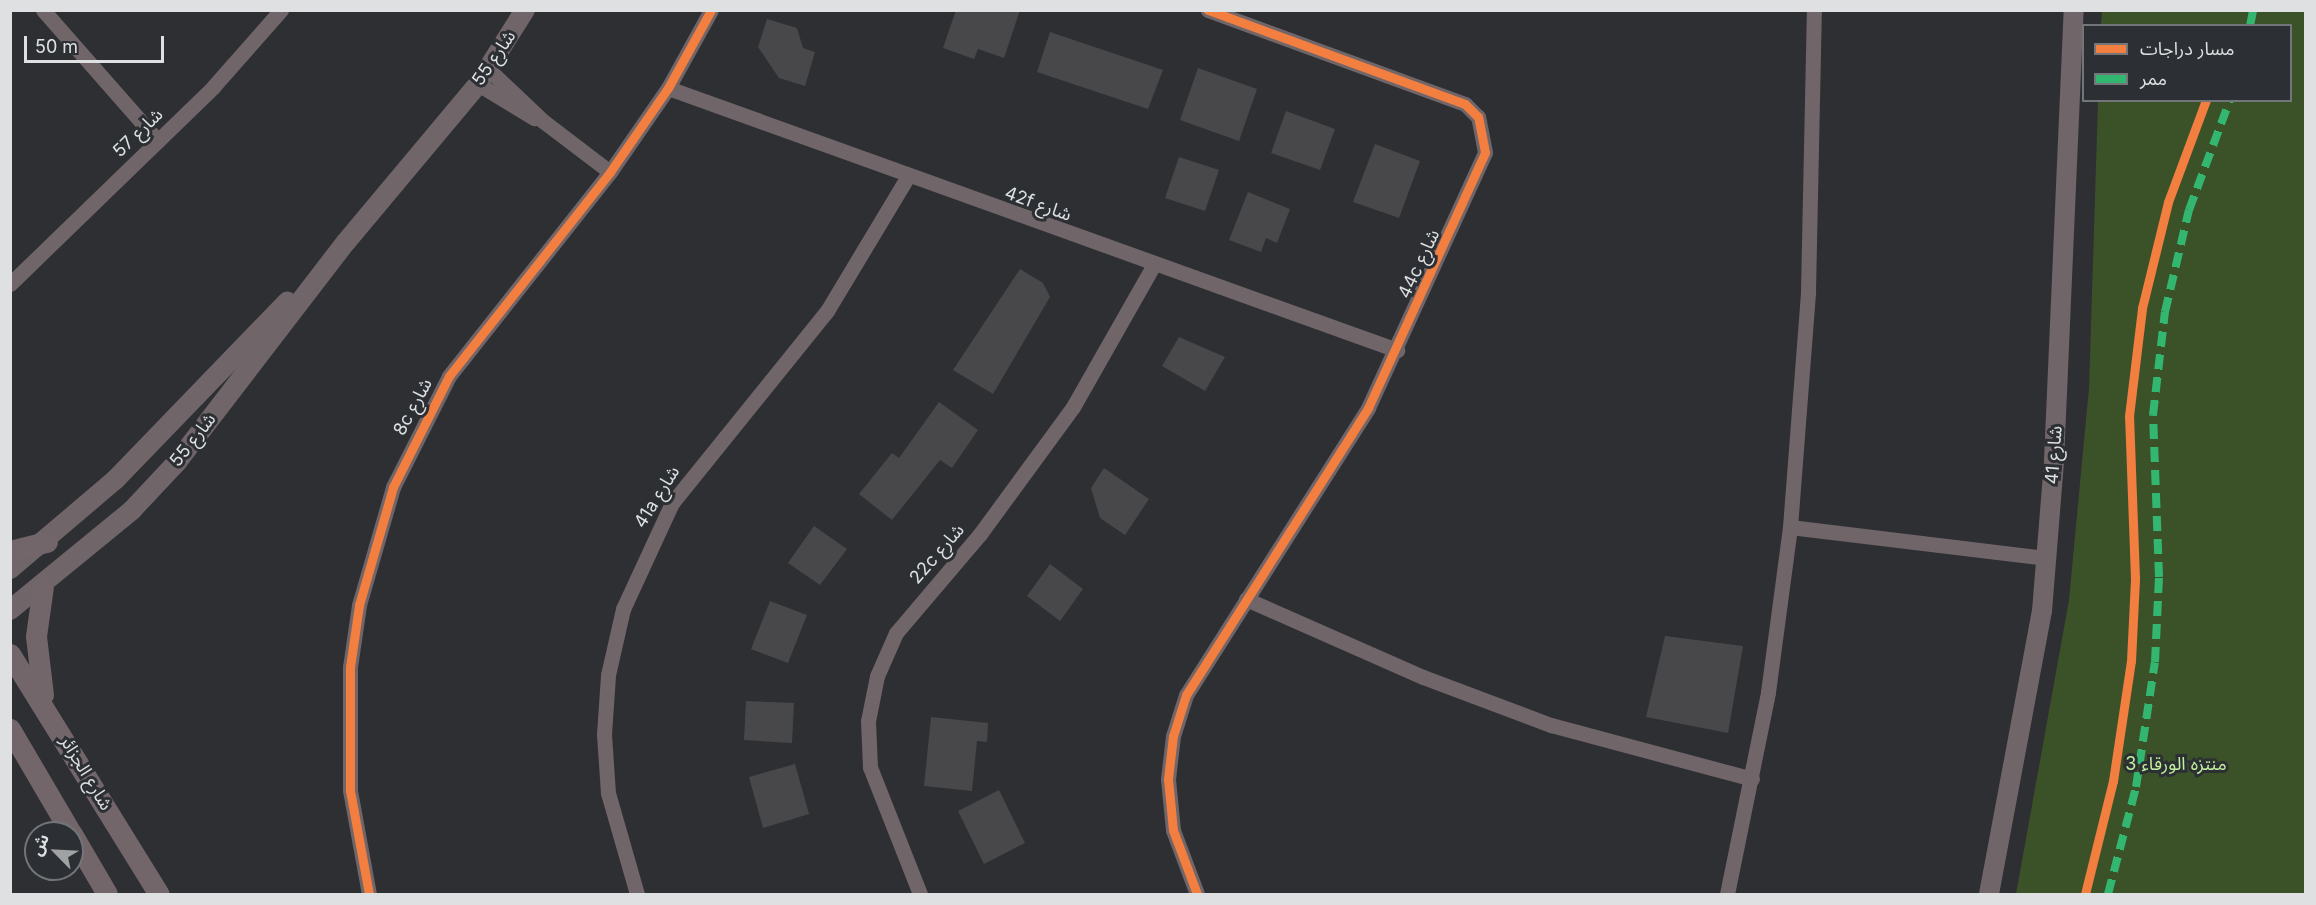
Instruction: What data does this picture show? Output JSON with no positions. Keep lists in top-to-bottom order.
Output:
{
  "streets": {
    "main road": ["شارع الجزائر"],
    "street": [
      "شارع 55",
      "شارع 57",
      "42f شارع",
      "44c شارع",
      "8c شارع",
      "شارع 41",
      "41a شارع",
      "22c شارع"
    ]
  },
  "crossings": [
    ["42f شارع", "44c شارع"],
    ["42f شارع", "8c شارع"],
    ["42f شارع", "41a شارع"],
    ["42f شارع", "22c شارع"]
  ],
  "parks": ["منتزه الورقاء 3"],
  "legend": ["مسار دراجات", "ممر"],
  "scale_bar": "50 m",
  "north": "top left"
}
